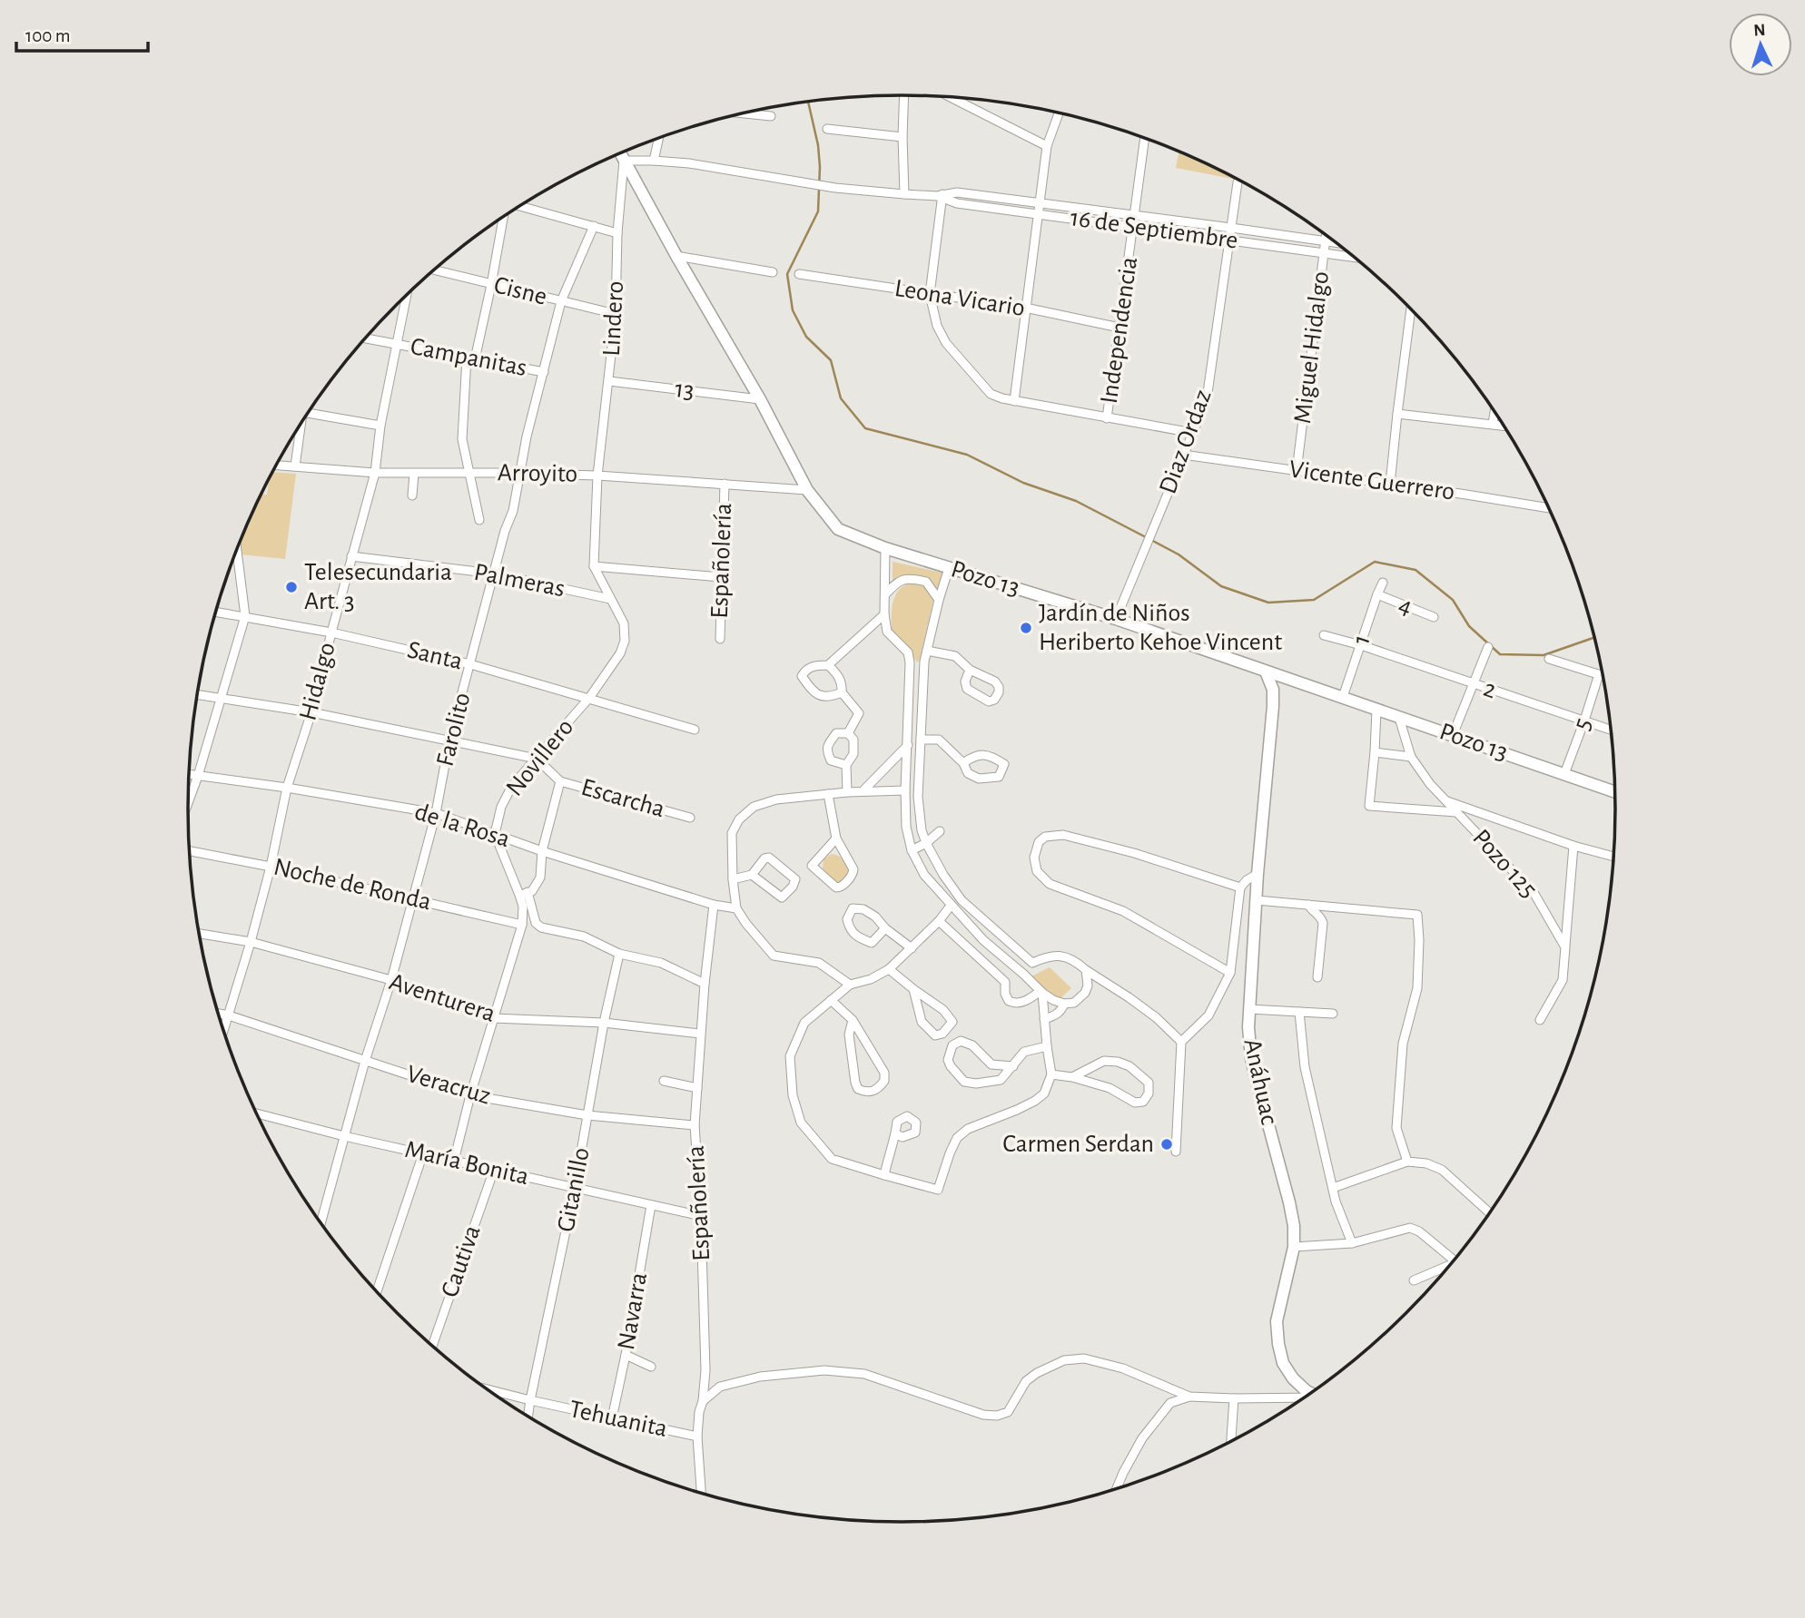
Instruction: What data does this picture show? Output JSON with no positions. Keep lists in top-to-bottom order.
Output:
{
  "streets": {
    "main road": ["Pozo 13", "Anáhuac"],
    "street": [
      "16 de Septiembre",
      "Cisne",
      "Leona Vicario",
      "Lindero",
      "Independencia",
      "Miguel Hidalgo",
      "Campanitas",
      "13",
      "Diaz Ordaz",
      "Arroyito",
      "Vicente Guerrero",
      "Españolería",
      "Palmeras",
      "4",
      "1",
      "Santa",
      "Hidalgo",
      "2",
      "5",
      "Farolito",
      "Novillero",
      "Escarcha",
      "de la Rosa",
      "Pozo 125",
      "Noche de Ronda",
      "Aventurera",
      "Veracruz",
      "María Bonita",
      "Gitanillo",
      "Cautiva",
      "Navarra",
      "Tehuanita"
    ]
  },
  "crossings": [
    ["16 de Septiembre", "Lindero"],
    ["16 de Septiembre", "Independencia"],
    ["16 de Septiembre", "Miguel Hidalgo"],
    ["16 de Septiembre", "Diaz Ordaz"],
    ["16 de Septiembre", "Pozo 13"],
    ["Cisne", "Lindero"],
    ["Cisne", "Farolito"],
    ["Leona Vicario", "Independencia"],
    ["Lindero", "13"],
    ["Lindero", "Arroyito"],
    ["Lindero", "Pozo 13"],
    ["Lindero", "Novillero"],
    ["Miguel Hidalgo", "Vicente Guerrero"],
    ["Campanitas", "Hidalgo"],
    ["Campanitas", "Farolito"],
    ["13", "Pozo 13"],
    ["Diaz Ordaz", "Vicente Guerrero"],
    ["Diaz Ordaz", "Pozo 13"],
    ["Arroyito", "Españolería"],
    ["Arroyito", "Pozo 13"],
    ["Arroyito", "Hidalgo"],
    ["Arroyito", "Farolito"],
    ["Arroyito", "Novillero"],
    ["Españolería", "Palmeras"],
    ["Españolería", "de la Rosa"],
    ["Españolería", "Aventurera"],
    ["Españolería", "Veracruz"],
    ["Españolería", "María Bonita"],
    ["Españolería", "Tehuanita"],
    ["Pozo 13", "1"],
    ["Pozo 13", "5"],
    ["Pozo 13", "Pozo 125"],
    ["Pozo 13", "Anáhuac"],
    ["Palmeras", "Hidalgo"],
    ["Palmeras", "Farolito"],
    ["Palmeras", "Novillero"],
    ["4", "1"],
    ["1", "2"],
    ["Santa", "Hidalgo"],
    ["Santa", "Farolito"],
    ["Santa", "Novillero"],
    ["Hidalgo", "de la Rosa"],
    ["Hidalgo", "Noche de Ronda"],
    ["Hidalgo", "Aventurera"],
    ["Hidalgo", "Veracruz"],
    ["2", "5"],
    ["Farolito", "de la Rosa"],
    ["Farolito", "Noche de Ronda"],
    ["Farolito", "Aventurera"],
    ["Farolito", "Veracruz"],
    ["Farolito", "María Bonita"],
    ["Novillero", "Escarcha"],
    ["Novillero", "de la Rosa"],
    ["Aventurera", "Gitanillo"],
    ["Veracruz", "Gitanillo"],
    ["María Bonita", "Gitanillo"],
    ["María Bonita", "Cautiva"],
    ["María Bonita", "Navarra"],
    ["Gitanillo", "Tehuanita"],
    ["Navarra", "Tehuanita"]
  ],
  "places": ["Telesecundaria Art. 3", "Jardín de Niños Heriberto Kehoe Vincent", "Carmen Serdan"],
  "scale_bar": "100 m",
  "north": "top"
}
